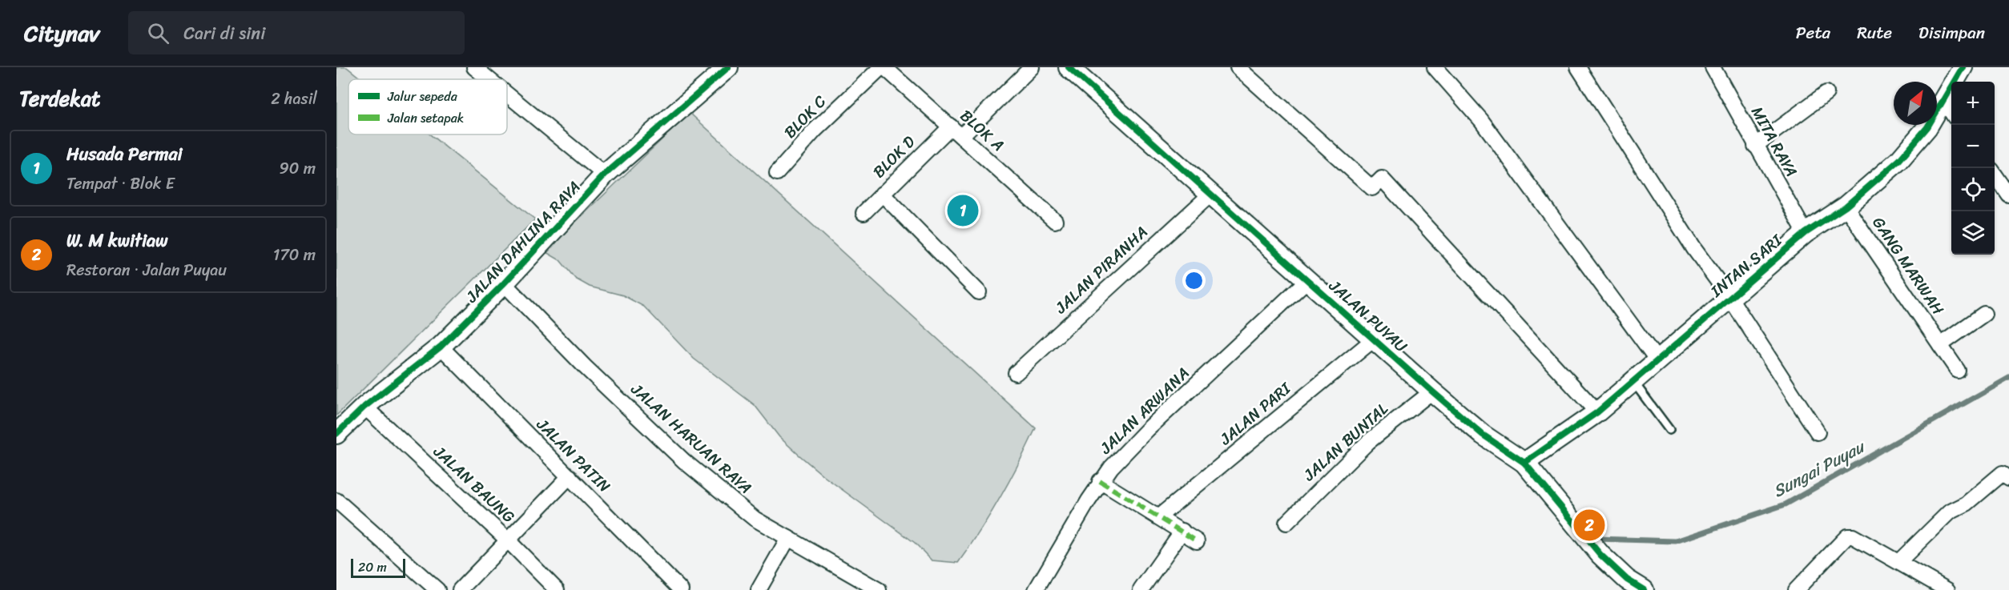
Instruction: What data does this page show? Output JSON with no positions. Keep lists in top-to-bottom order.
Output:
{
  "streets": {
    "street": [
      "BLOK C",
      "BLOK A",
      "MITA RAYA",
      "BLOK D",
      "JALAN DAHLINA RAYA",
      "INTAN SARI",
      "GANG MARWAH",
      "JALAN PIRANHA",
      "JALAN PUYAU",
      "JALAN ARWANA",
      "JALAN PARI",
      "JALAN HARUAN RAYA",
      "JALAN BUNTAL",
      "JALAN PATIN",
      "JALAN BAUNG"
    ]
  },
  "crossings": [
    ["BLOK C", "BLOK A"],
    ["BLOK A", "BLOK D"],
    ["MITA RAYA", "INTAN SARI"],
    ["JALAN DAHLINA RAYA", "JALAN HARUAN RAYA"],
    ["JALAN DAHLINA RAYA", "JALAN PATIN"],
    ["JALAN DAHLINA RAYA", "JALAN BAUNG"],
    ["INTAN SARI", "GANG MARWAH"],
    ["INTAN SARI", "JALAN PUYAU"],
    ["JALAN PIRANHA", "JALAN PUYAU"],
    ["JALAN PUYAU", "JALAN ARWANA"],
    ["JALAN PUYAU", "JALAN PARI"],
    ["JALAN PUYAU", "JALAN BUNTAL"]
  ],
  "water": ["Sungai Puyau"],
  "legend": ["Jalur sepeda", "Jalan setapak"],
  "scale_bar": "20 m",
  "north": "top right",
  "page": {
    "header": "Citynav",
    "search": "Cari di sini",
    "nav": ["Peta", "Rute", "Disimpan"],
    "heading": ["Terdekat", "2 hasil"],
    "map_buttons": ["+", "−"],
    "list": [
      {
        "mark": "1",
        "name": "Husada Permai",
        "note": "Tempat · Blok E",
        "value": "90 m"
      },
      {
        "mark": "2",
        "name": "W. M kwitiaw",
        "note": "Restoran · Jalan Puyau",
        "value": "170 m"
      }
    ],
    "pins": ["1", "2"],
    "scale": "20 m"
  }
}
